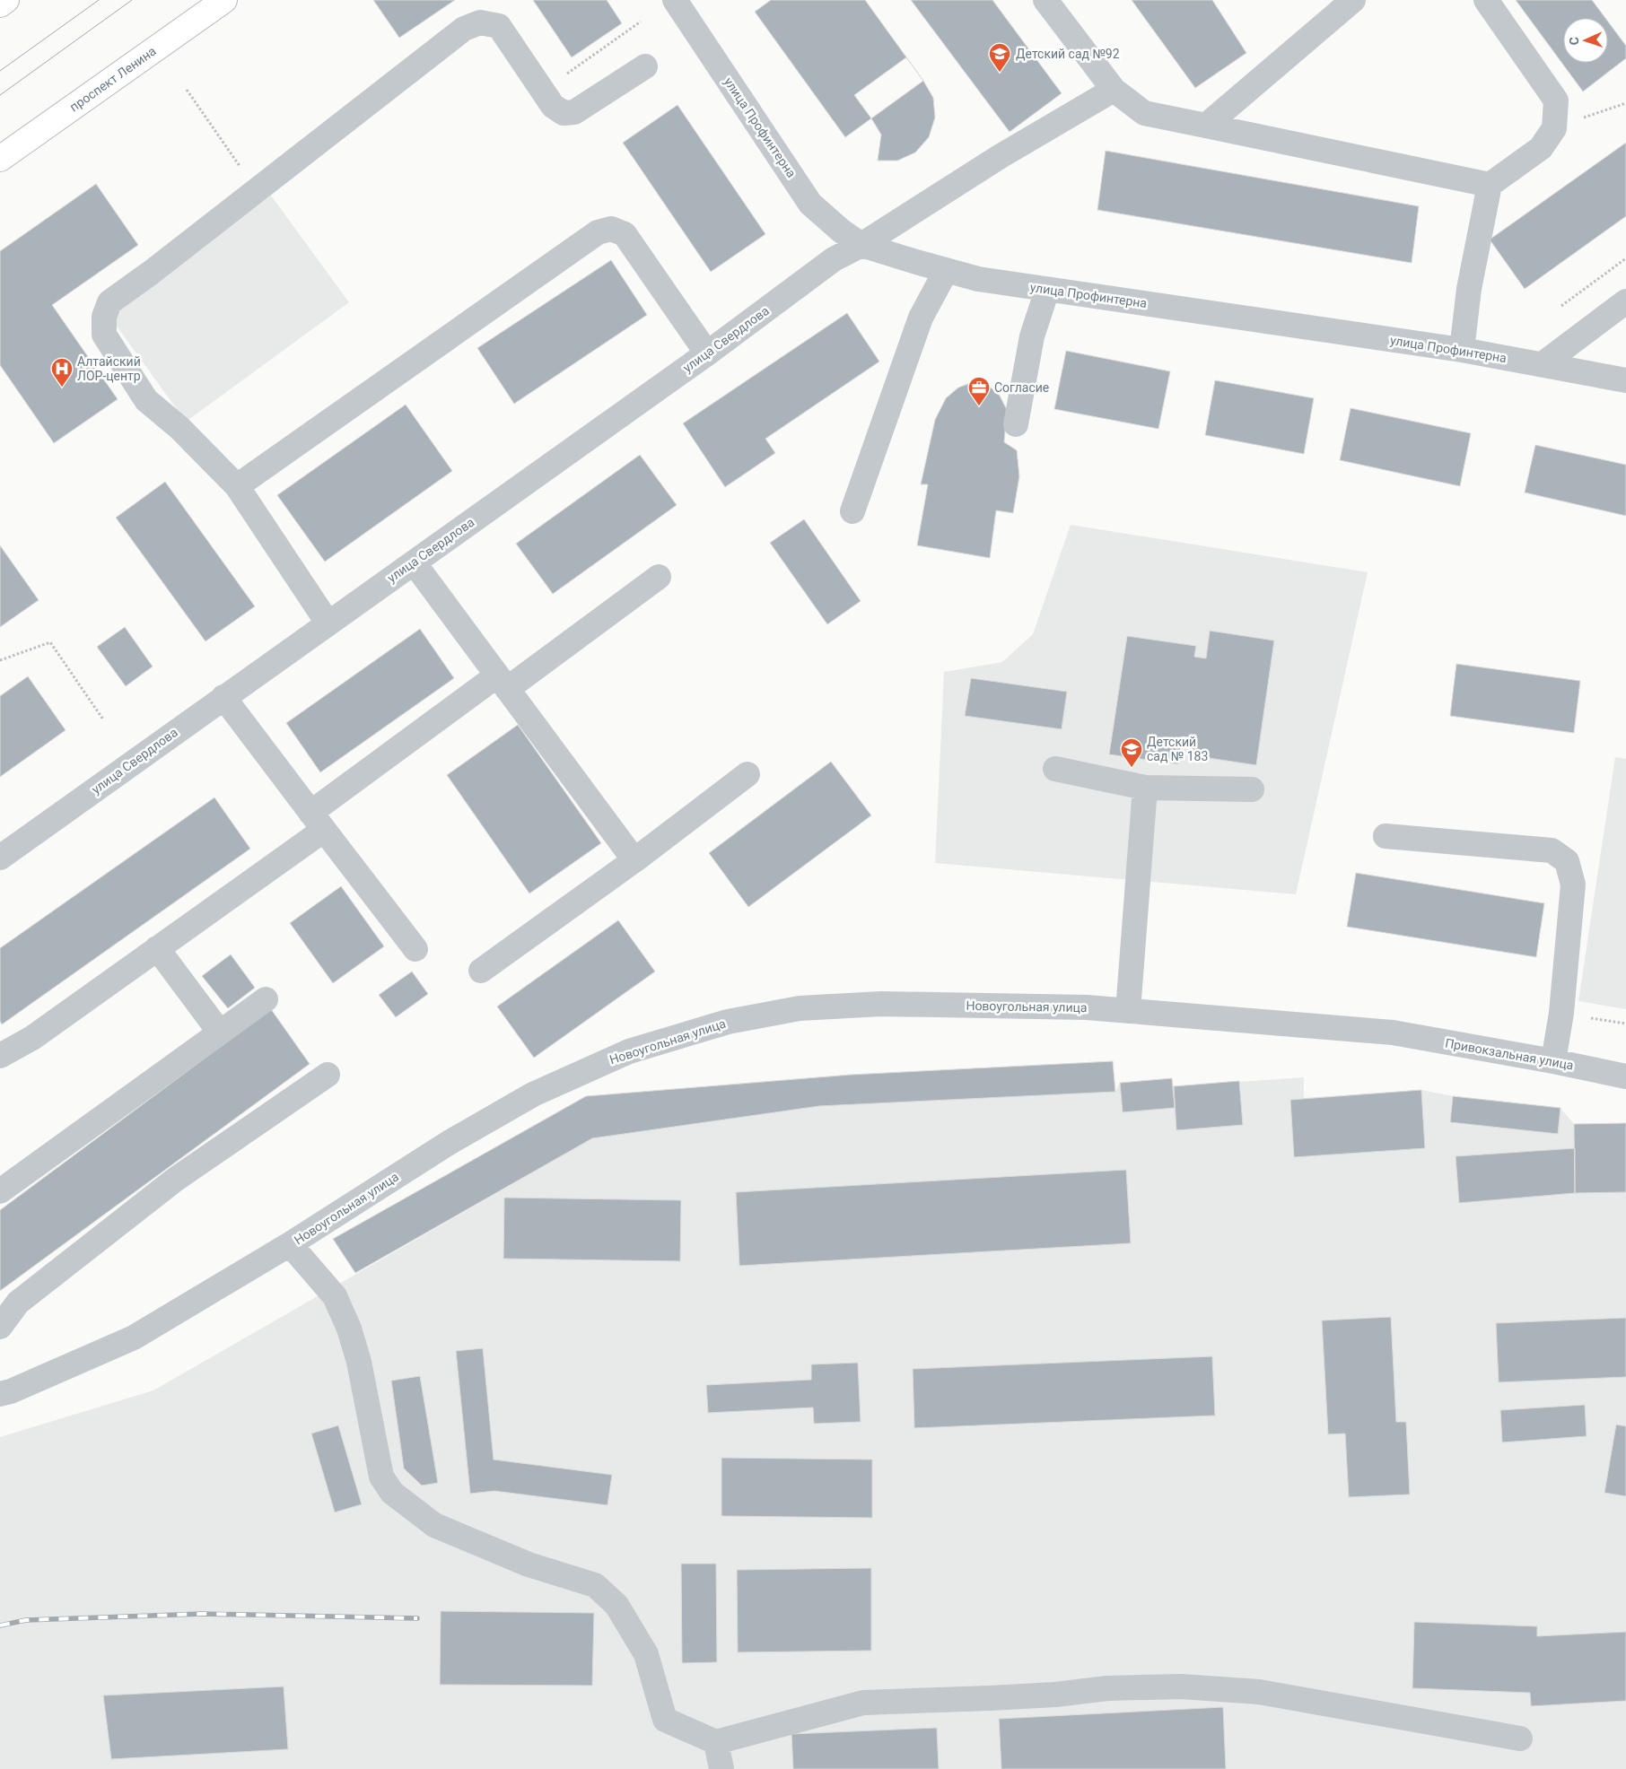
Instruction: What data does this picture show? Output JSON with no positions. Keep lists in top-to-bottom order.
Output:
{
  "streets": {
    "main road": ["проспект Ленина"],
    "street": [
      "улица Профинтерна",
      "улица Свердлова",
      "Новоугольная улица",
      "Привокзальная улица"
    ]
  },
  "crossings": [
    ["улица Профинтерна", "улица Свердлова"],
    ["Новоугольная улица", "Привокзальная улица"]
  ],
  "places": {
    "school or university": ["Детский сад №92", "Детский сад № 183"],
    "hospital": ["Алтайский ЛОР-центр"],
    "office": ["Согласие"]
  },
  "north": "left"
}
